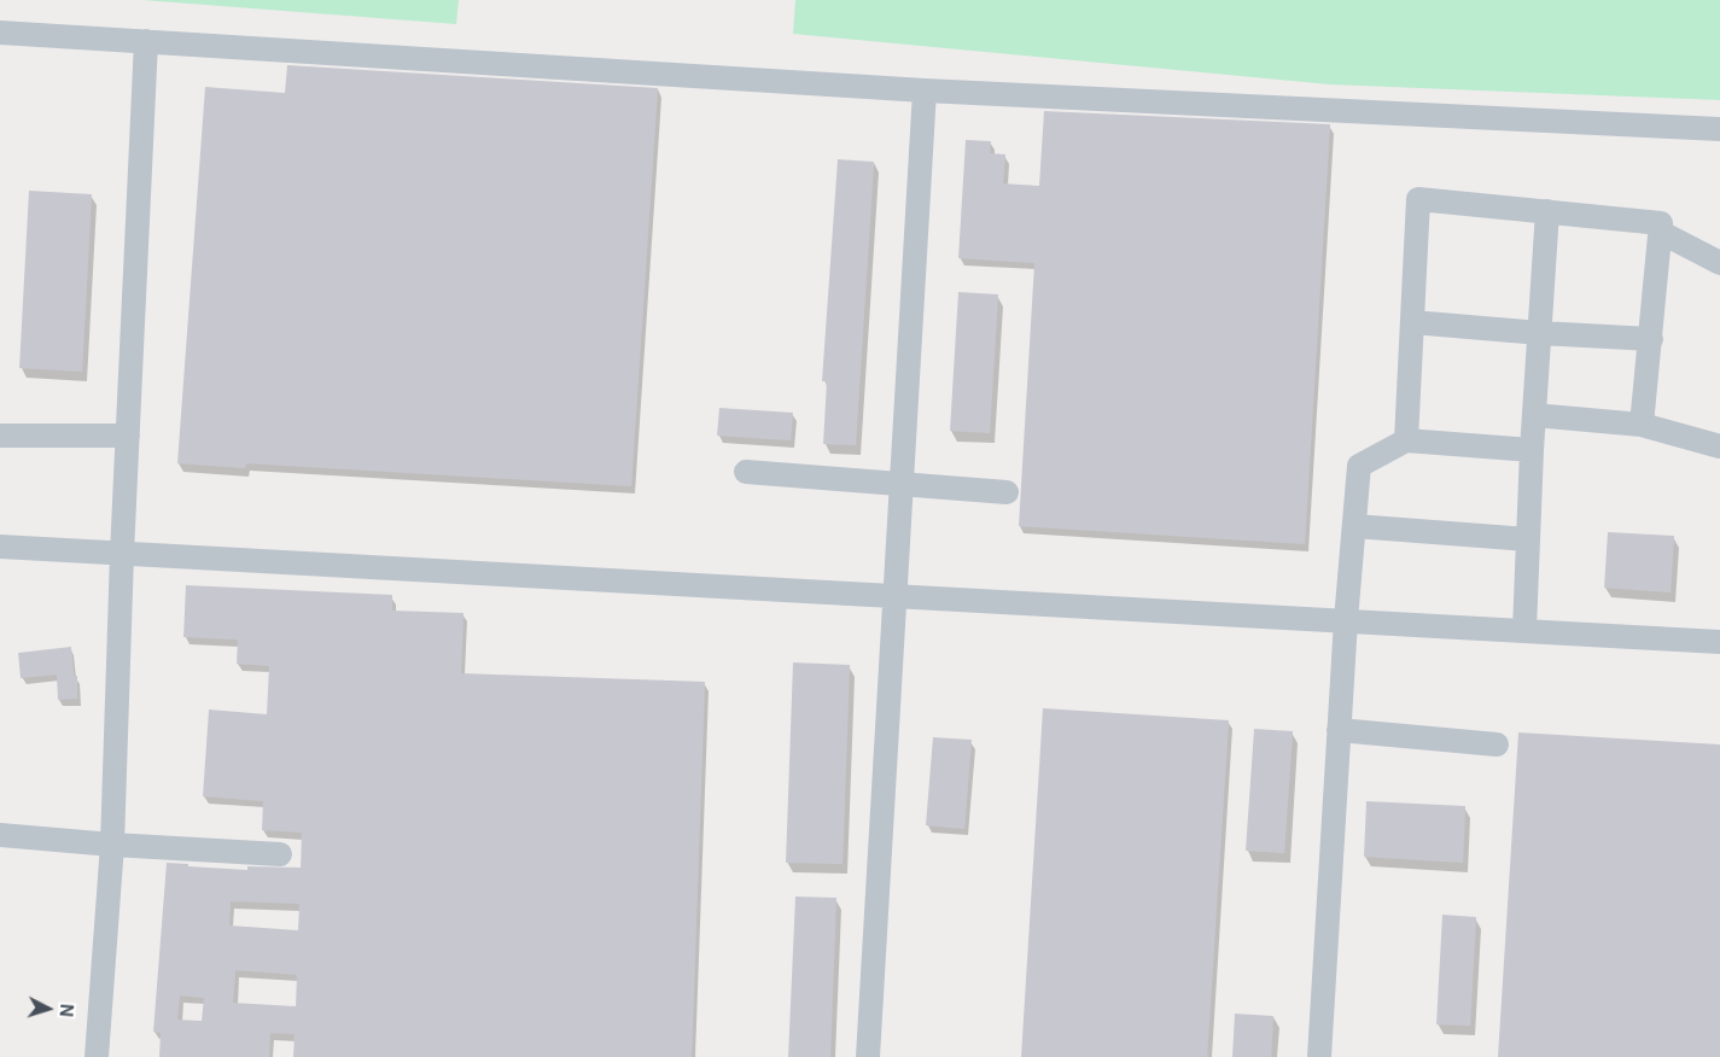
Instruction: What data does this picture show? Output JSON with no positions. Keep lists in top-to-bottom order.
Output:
{
  "north": "right"
}
